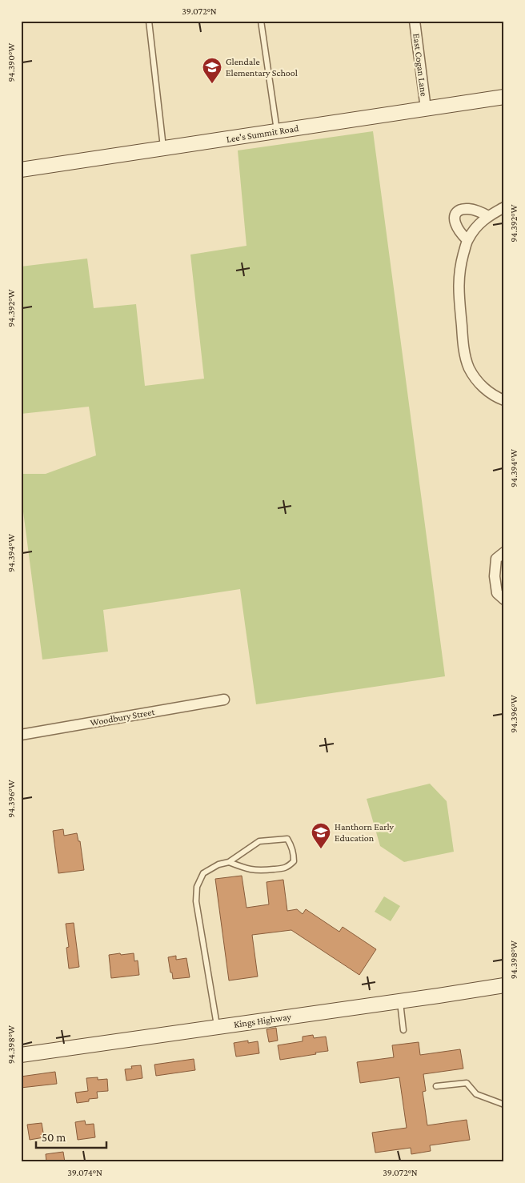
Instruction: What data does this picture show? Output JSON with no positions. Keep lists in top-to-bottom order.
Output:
{
  "streets": {
    "main road": ["Lee's Summit Road", "Kings Highway"],
    "street": ["East Cogan Lane", "Woodbury Street"]
  },
  "crossings": [
    ["East Cogan Lane", "Lee's Summit Road"]
  ],
  "places": {
    "school or university": ["Glendale Elementary School", "Hanthorn Early Education"]
  },
  "scale_bar": "50 m",
  "coordinates": [
    "39.072°N",
    "94.390°W",
    "94.392°W",
    "94.394°W",
    "94.396°W",
    "94.398°W",
    "39.074°N"
  ]
}
